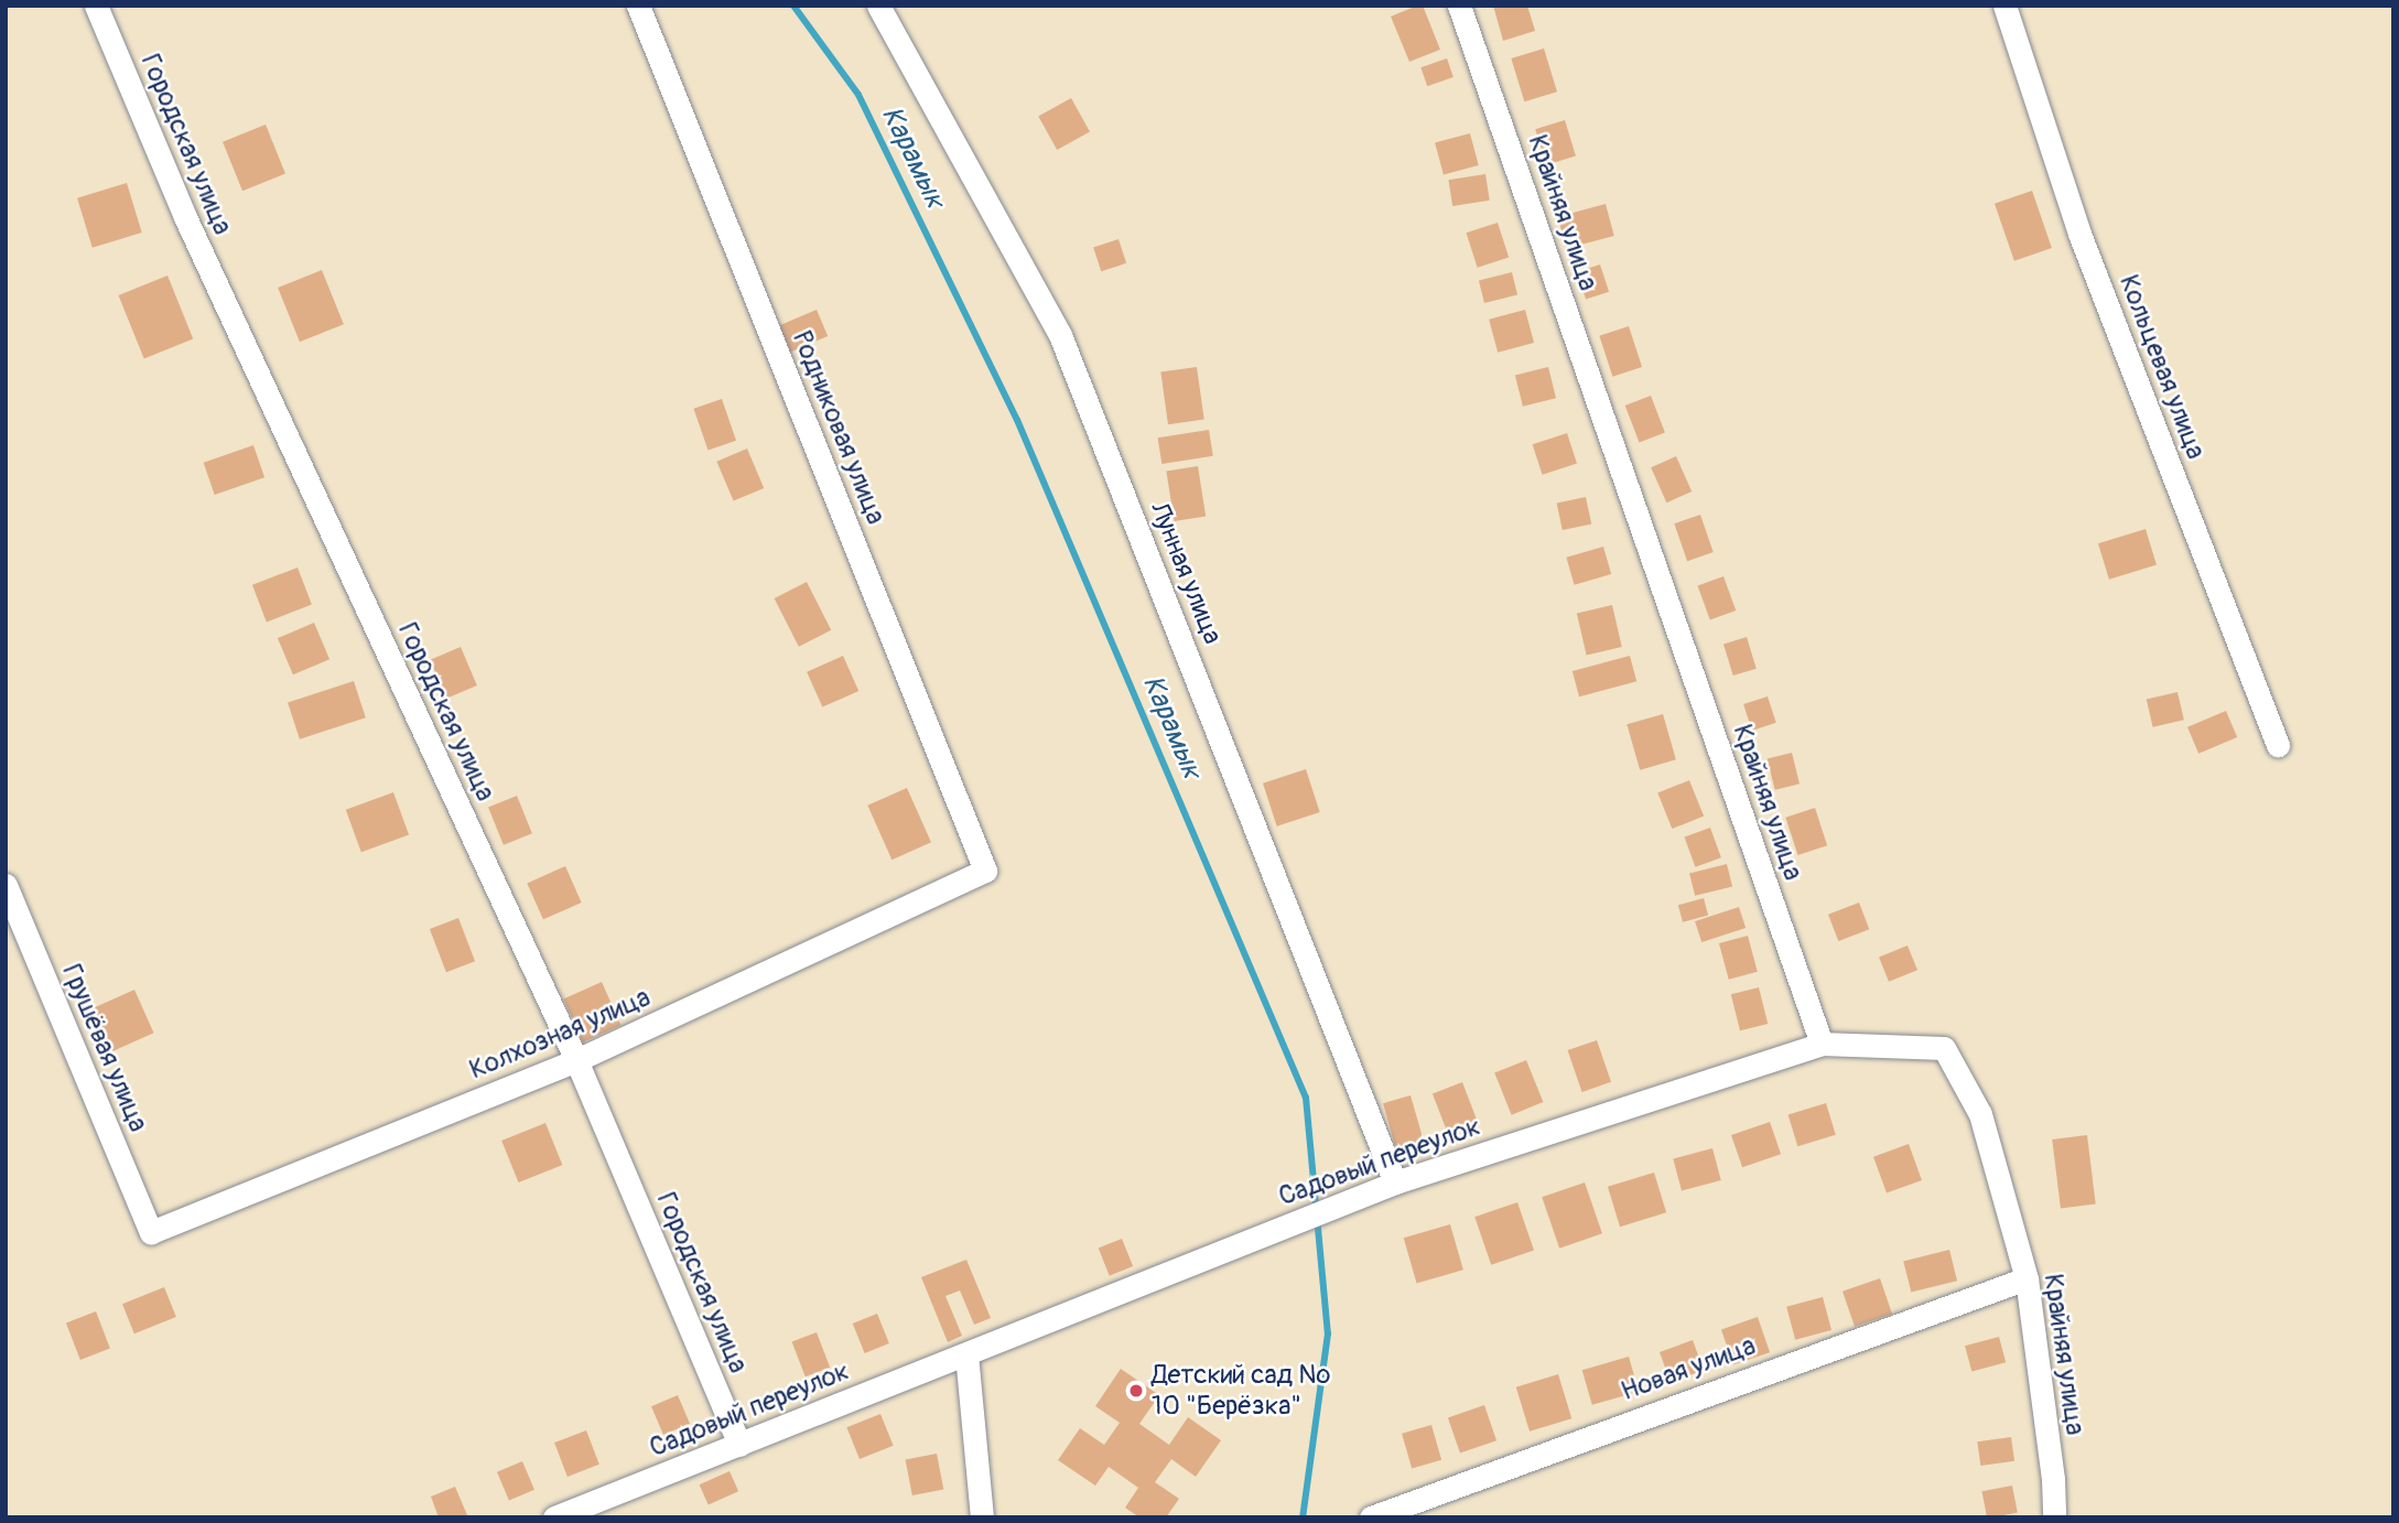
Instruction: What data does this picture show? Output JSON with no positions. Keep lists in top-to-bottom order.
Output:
{
  "streets": {
    "street": [
      "Городская улица",
      "Крайняя улица",
      "Кольцевая улица",
      "Родниковая улица",
      "Лунная улица",
      "Колхозная улица",
      "Грушёвая улица",
      "Садовый переулок",
      "Новая улица"
    ]
  },
  "crossings": [
    ["Городская улица", "Колхозная улица"],
    ["Городская улица", "Садовый переулок"],
    ["Крайняя улица", "Садовый переулок"],
    ["Крайняя улица", "Новая улица"],
    ["Родниковая улица", "Колхозная улица"],
    ["Лунная улица", "Садовый переулок"],
    ["Колхозная улица", "Грушёвая улица"]
  ],
  "water": ["Карамык"],
  "places": ["Детский сад № 10 \"Берёзка\""]
}
